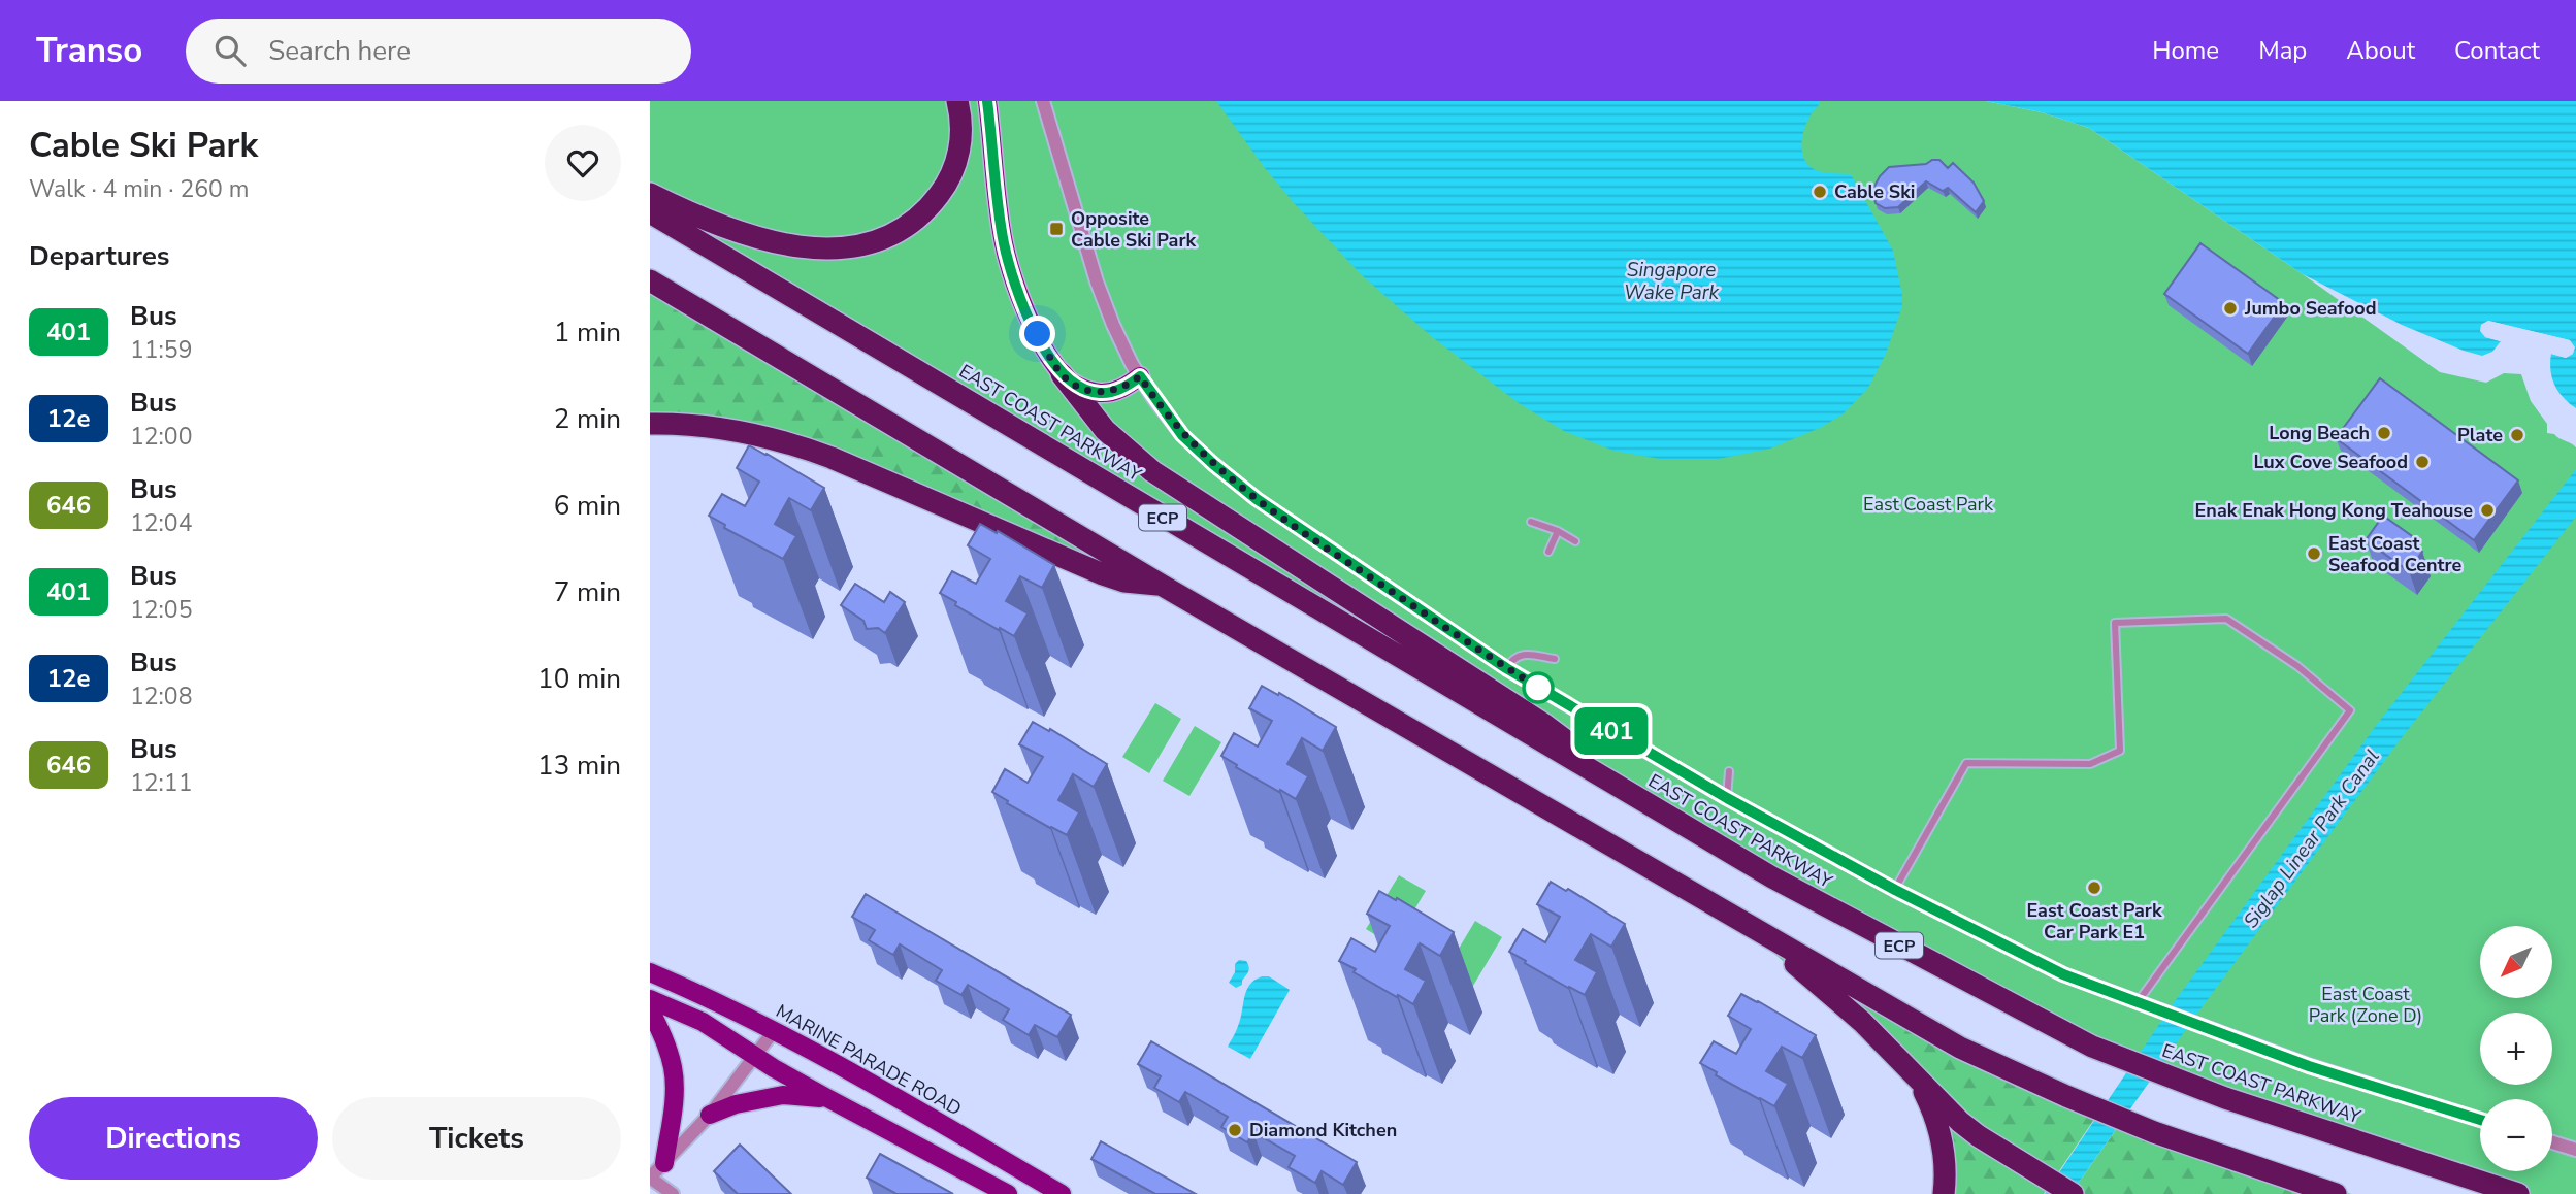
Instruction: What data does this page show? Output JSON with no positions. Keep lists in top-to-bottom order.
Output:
{
  "streets": {
    "highway": ["EAST COAST PARKWAY", "ECP"],
    "main road": ["MARINE PARADE ROAD"]
  },
  "water": ["Singapore Wake Park", "Siglap Linear Park Canal"],
  "parks": ["East Coast Park", "East Coast Park (Zone D)"],
  "places": {
    "other": [
      "Cable Ski",
      "Jumbo Seafood",
      "Long Beach",
      "Plate",
      "Lux Cove Seafood",
      "Enak Enak Hong Kong Teahouse",
      "East Coast Seafood Centre",
      "East Coast Park Car Park E1",
      "Diamond Kitchen"
    ],
    "transit": ["Opposite Cable Ski Park"]
  },
  "lines": ["bus line 401"],
  "north": "bottom left",
  "page": {
    "header": "Transo",
    "search": "Search here",
    "nav": [
      "Home",
      "Map",
      "About",
      "Contact"
    ],
    "heading": [
      ["Cable Ski Park", "Walk · 4 min · 260 m"],
      "Departures"
    ],
    "on_map": "401",
    "list": [
      {
        "mark": "401",
        "name": "Bus",
        "note": "11:59",
        "value": "1 min"
      },
      {
        "mark": "12e",
        "name": "Bus",
        "note": "12:00",
        "value": "2 min"
      },
      {
        "mark": "646",
        "name": "Bus",
        "note": "12:04",
        "value": "6 min"
      },
      {
        "mark": "401",
        "name": "Bus",
        "note": "12:05",
        "value": "7 min"
      },
      {
        "mark": "12e",
        "name": "Bus",
        "note": "12:08",
        "value": "10 min"
      },
      {
        "mark": "646",
        "name": "Bus",
        "note": "12:11",
        "value": "13 min"
      }
    ],
    "map_buttons": ["+", "−"],
    "buttons": ["Directions", "Tickets"]
  }
}
